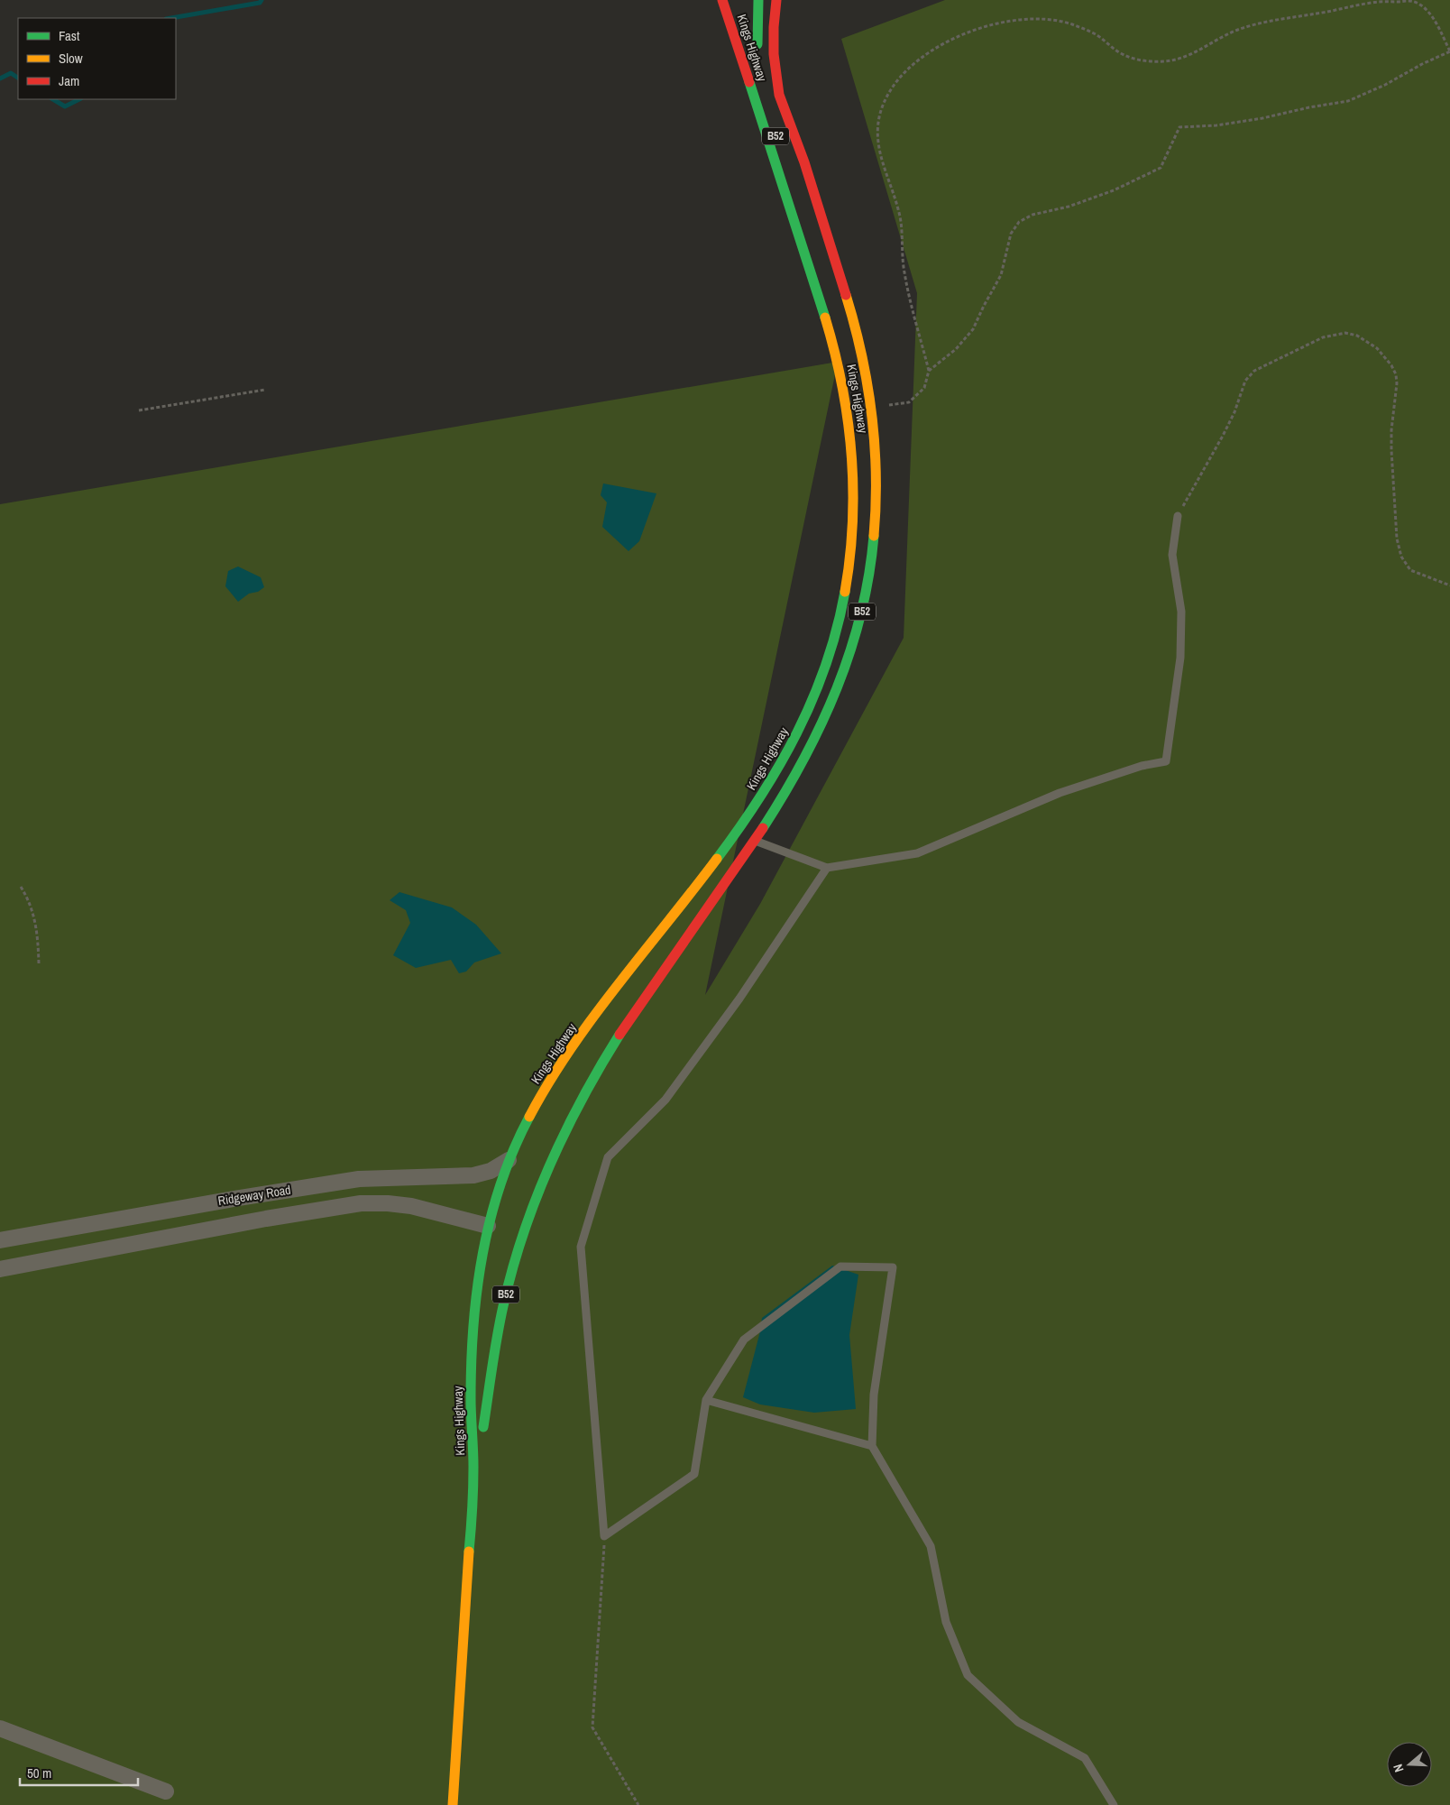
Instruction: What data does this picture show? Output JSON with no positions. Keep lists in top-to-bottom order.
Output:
{
  "streets": {
    "highway": ["Kings Highway", "B52"],
    "street": ["Ridgeway Road"]
  },
  "crossings": [
    ["Kings Highway", "B52"],
    ["Kings Highway", "Ridgeway Road"]
  ],
  "legend": ["Fast", "Slow", "Jam"],
  "scale_bar": "50 m",
  "north": "left"
}
